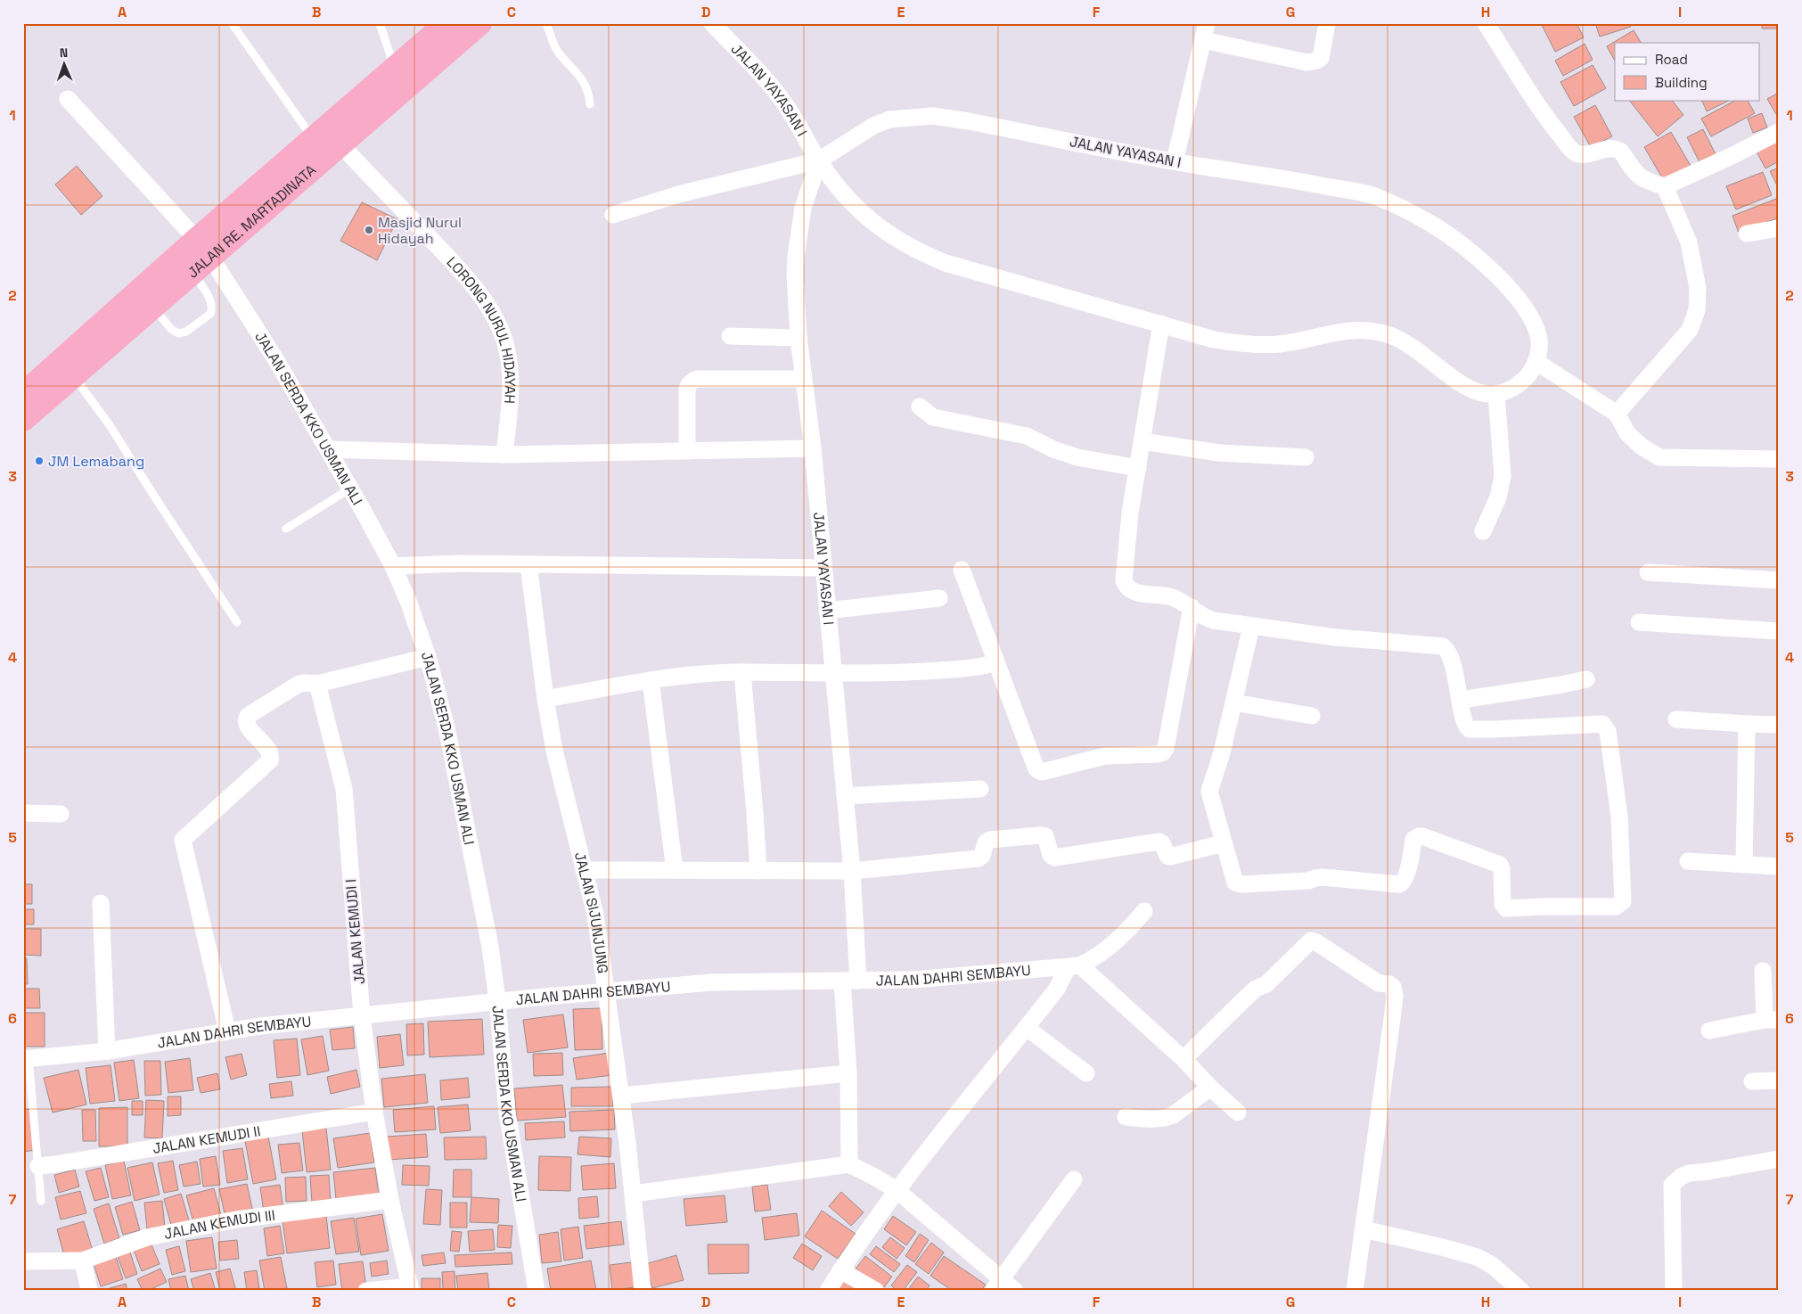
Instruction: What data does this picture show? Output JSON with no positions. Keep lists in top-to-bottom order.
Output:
{
  "streets": {
    "highway": ["JALAN RE. MARTADINATA"],
    "street": [
      "JALAN YAYASAN I",
      "LORONG NURUL HIDAYAH",
      "JALAN SERDA KKO USMAN ALI",
      "JALAN SIJUNJUNG",
      "JALAN KEMUDI I",
      "JALAN DAHRI SEMBAYU",
      "JALAN KEMUDI II",
      "JALAN KEMUDI III"
    ]
  },
  "crossings": [
    ["JALAN YAYASAN I", "JALAN DAHRI SEMBAYU"],
    ["JALAN RE. MARTADINATA", "LORONG NURUL HIDAYAH"],
    ["JALAN RE. MARTADINATA", "JALAN SERDA KKO USMAN ALI"],
    ["JALAN SERDA KKO USMAN ALI", "JALAN DAHRI SEMBAYU"],
    ["JALAN SIJUNJUNG", "JALAN DAHRI SEMBAYU"],
    ["JALAN KEMUDI I", "JALAN DAHRI SEMBAYU"],
    ["JALAN KEMUDI I", "JALAN KEMUDI II"],
    ["JALAN KEMUDI I", "JALAN KEMUDI III"]
  ],
  "places": ["Masjid Nurul Hidayah", "JM Lemabang"],
  "legend": ["Road", "Building"],
  "north": "top",
  "grid": {
    "columns": [
      "A",
      "B",
      "C",
      "D",
      "E",
      "F",
      "G",
      "H",
      "I"
    ],
    "rows": [
      "1",
      "2",
      "3",
      "4",
      "5",
      "6",
      "7"
    ]
  }
}
